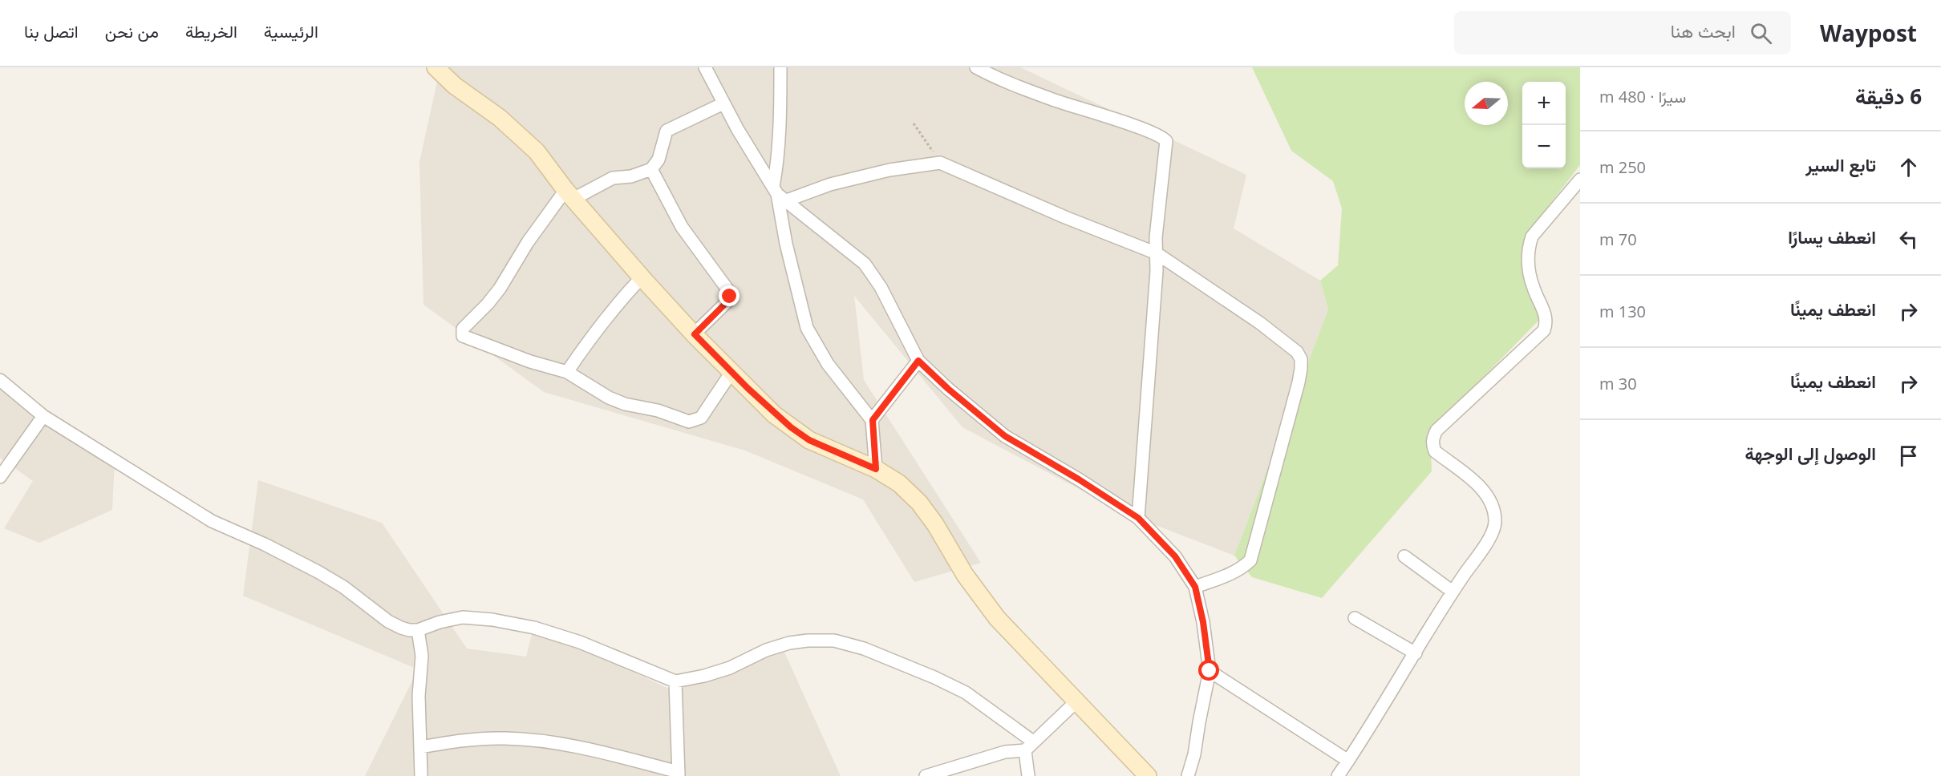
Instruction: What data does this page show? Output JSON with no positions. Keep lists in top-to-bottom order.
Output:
{
  "north": "left",
  "page": {
    "header": "Waypost",
    "search": "ابحث هنا",
    "nav": [
      "الرئيسية",
      "الخريطة",
      "من نحن",
      "اتصل بنا"
    ],
    "heading": ["6 دقيقة", "سيرًا · 480 m"],
    "map_buttons": ["+", "−"],
    "list": [
      ["تابع السير", "250 m"],
      ["انعطف يسارًا", "70 m"],
      ["انعطف يمينًا", "130 m"],
      ["انعطف يمينًا", "30 m"],
      "الوصول إلى الوجهة"
    ]
  }
}
